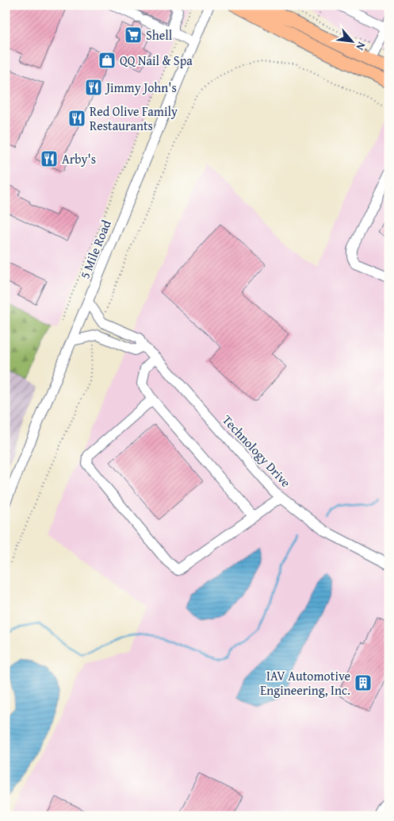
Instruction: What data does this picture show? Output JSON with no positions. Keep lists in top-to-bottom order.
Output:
{
  "streets": {
    "street": ["5 Mile Road", "Technology Drive"]
  },
  "places": {
    "supermarket": ["Shell"],
    "shop": ["QQ Nail & Spa"],
    "restaurant": ["Jimmy John's", "Red Olive Family Restaurants", "Arby's"],
    "building": ["IAV Automotive Engineering, Inc."]
  },
  "north": "bottom right"
}
